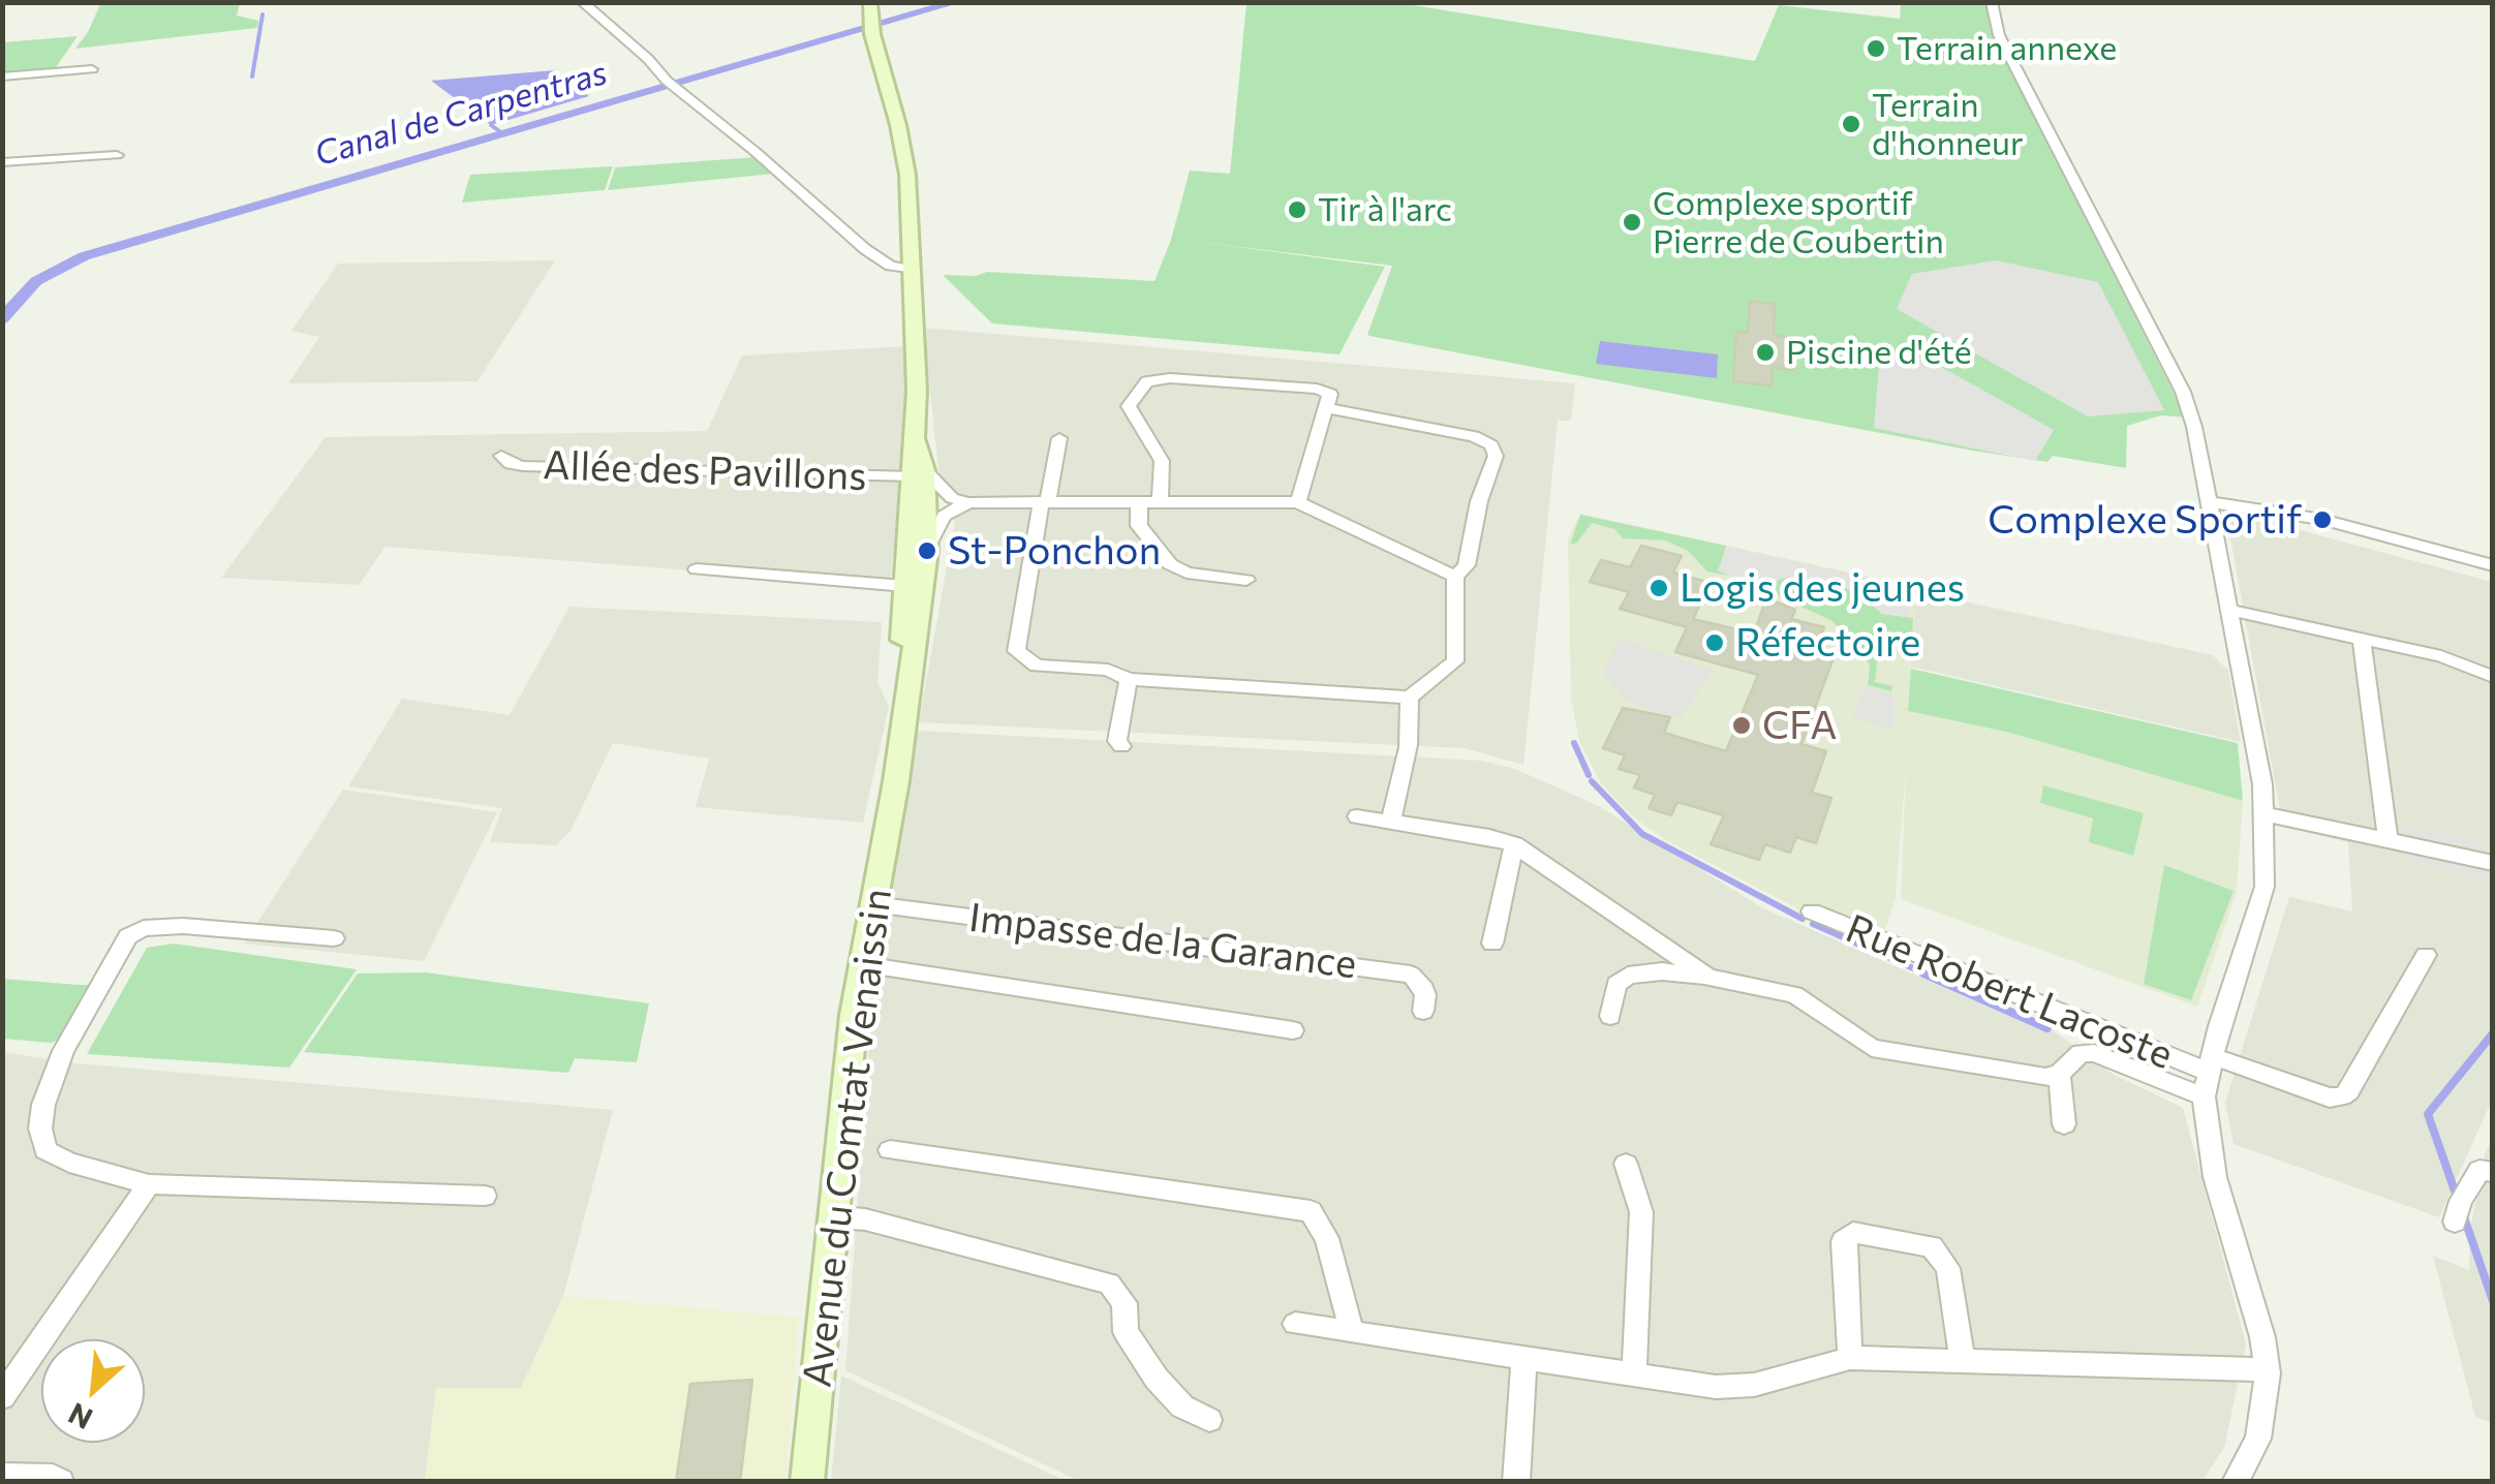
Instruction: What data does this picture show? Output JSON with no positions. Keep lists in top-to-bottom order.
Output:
{
  "streets": {
    "main road": ["Avenue du Comtat Venaissin"],
    "street": ["Allée des Pavillons", "Impasse de la Garance", "Rue Robert Lacoste"]
  },
  "crossings": [
    ["Allée des Pavillons", "Avenue du Comtat Venaissin"],
    ["Impasse de la Garance", "Avenue du Comtat Venaissin"]
  ],
  "water": ["Canal de Carpentras"],
  "places": [
    "Terrain annexe",
    "Terrain d'honneur",
    "Tir à l'arc",
    "Complexe sportif Pierre de Coubertin",
    "Piscine d'été",
    "Complexe Sportif",
    "St-Ponchon",
    "Logis des jeunes",
    "Réfectoire",
    "CFA"
  ],
  "north": "bottom left"
}
